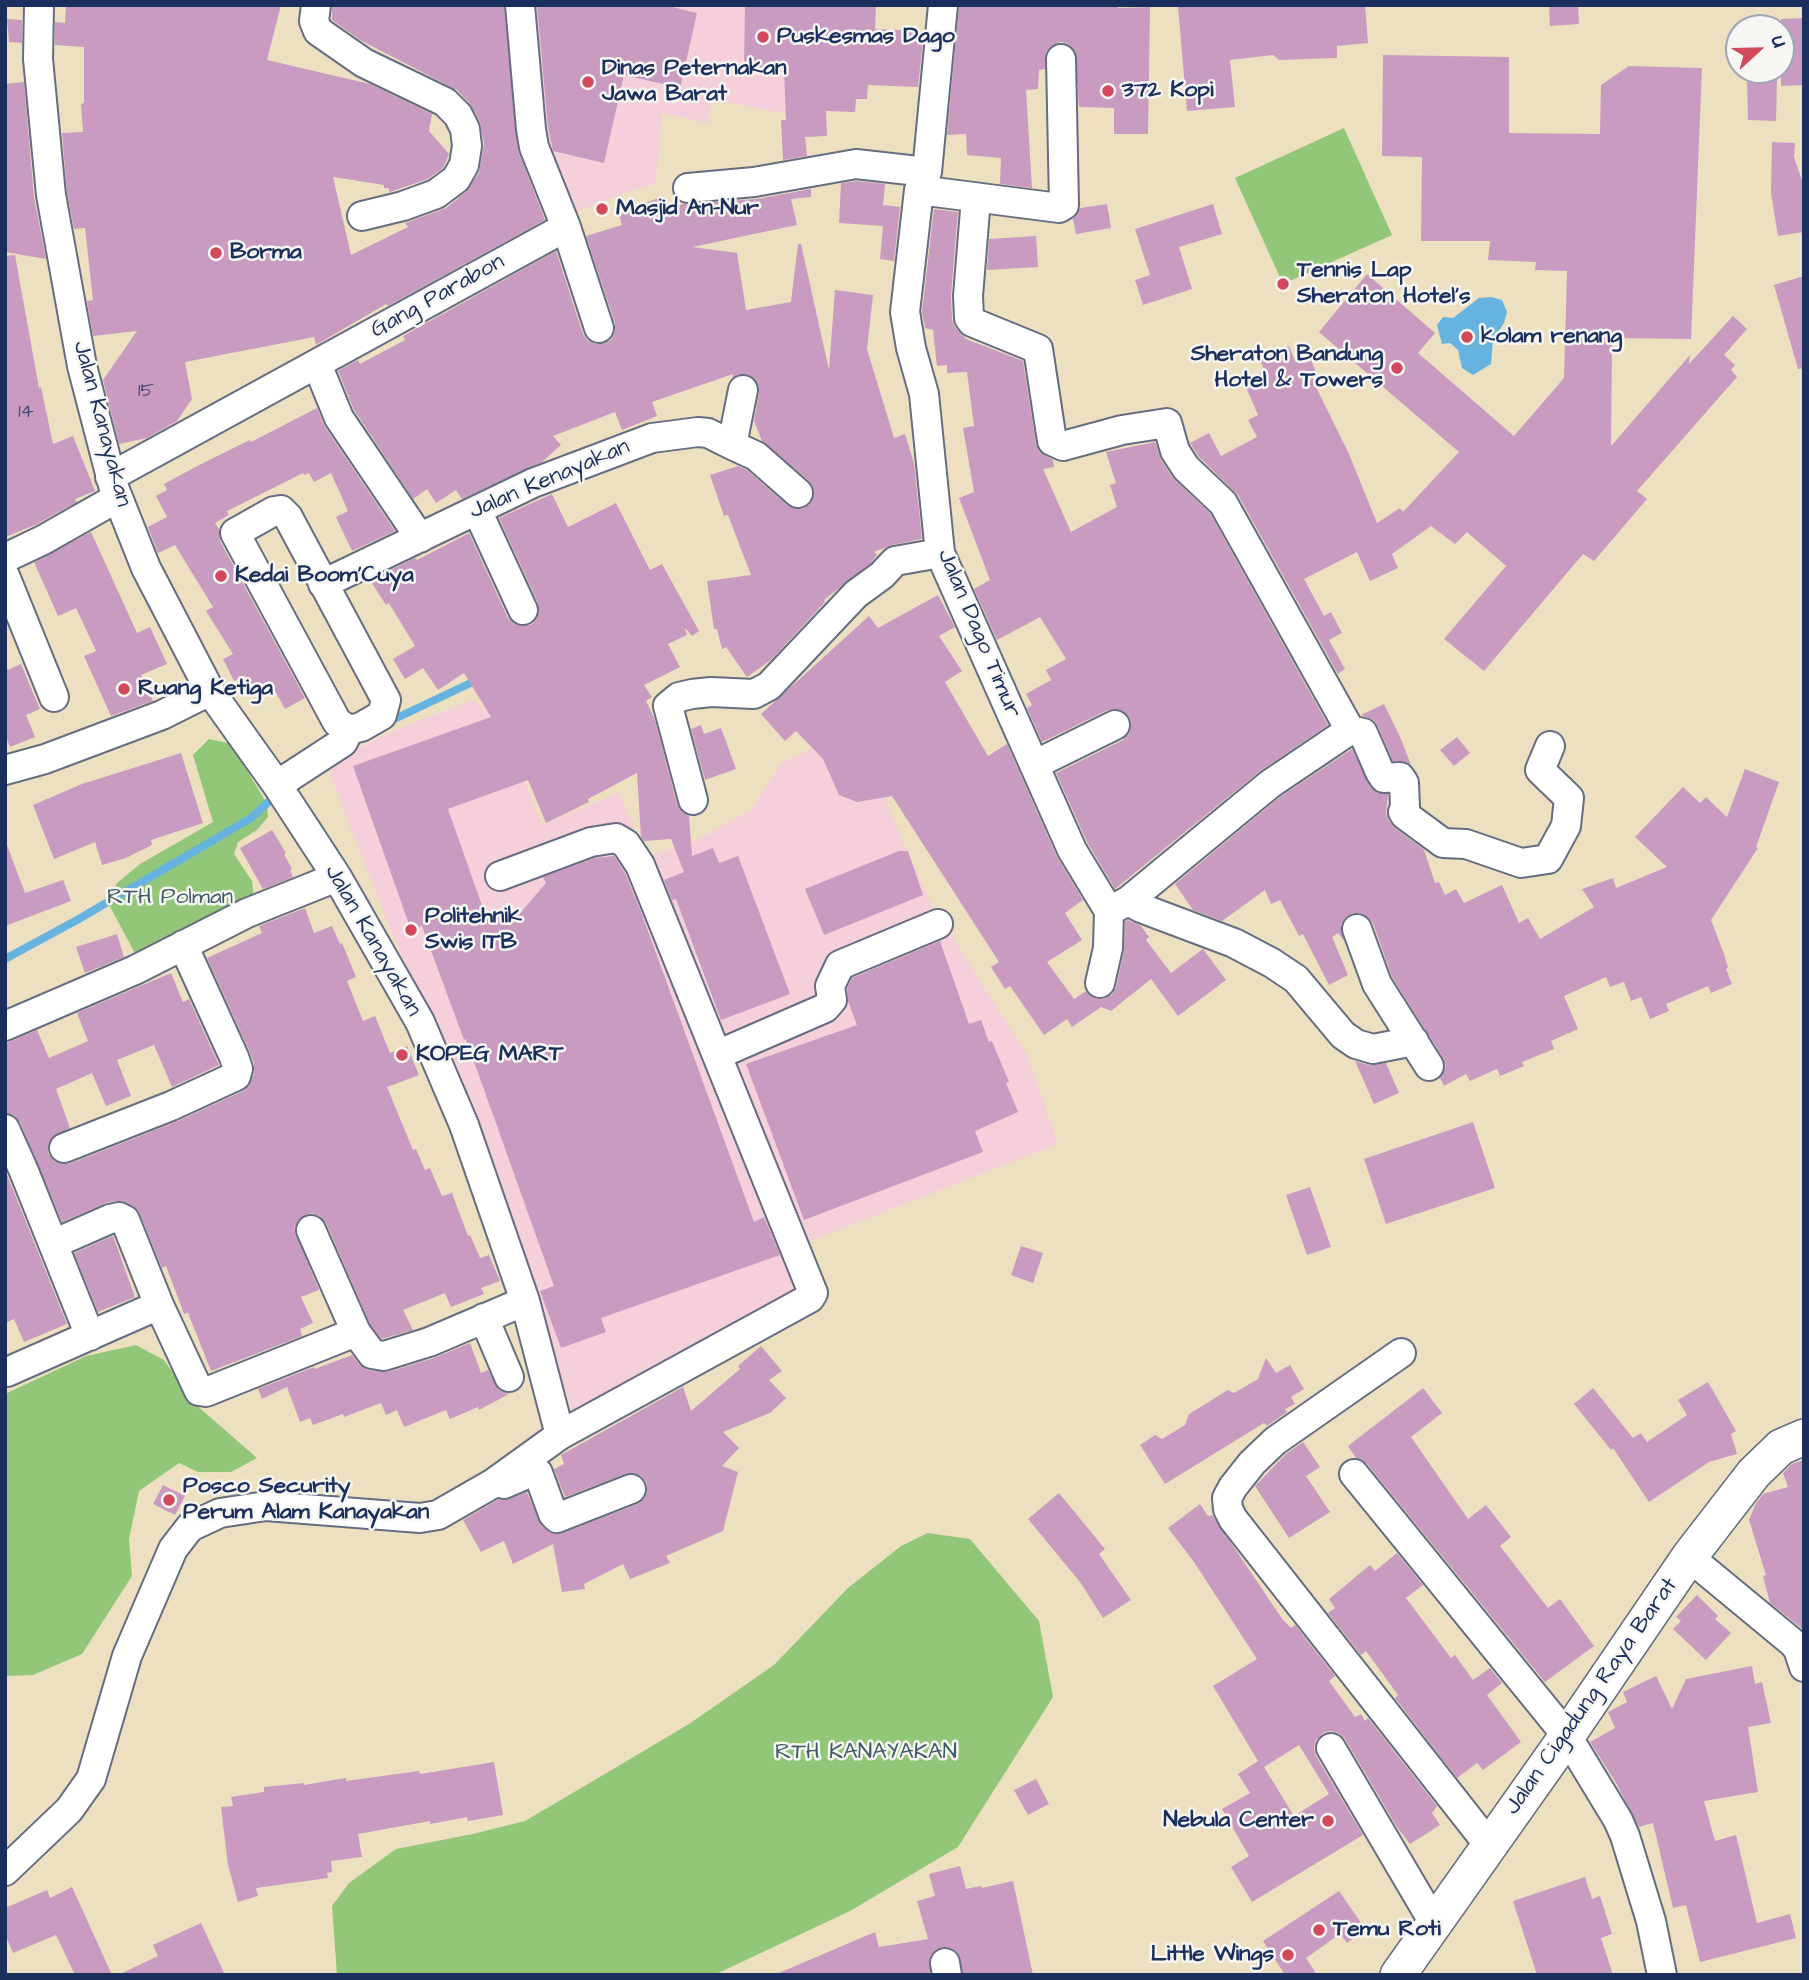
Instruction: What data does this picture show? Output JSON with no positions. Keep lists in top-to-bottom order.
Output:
{
  "streets": {
    "street": [
      "Gang Parabon",
      "Jalan Kanayakan",
      "Jalan Kenayakan",
      "Jalan Dago Timur",
      "Jalan Cigadung Raya Barat"
    ]
  },
  "crossings": [
    ["Gang Parabon", "Jalan Kanayakan"]
  ],
  "parks": ["RTH Polman", "RTH KANAYAKAN"],
  "places": [
    "Puskesmas Dago",
    "Dinas Peternakan Jawa Barat",
    "372 Kopi",
    "Masjid An-Nur",
    "Borma",
    "Tennis Lap Sheraton Hotel's",
    "kolam renang",
    "Sheraton Bandung Hotel & Towers",
    "Kedai Boom'Cuya",
    "Ruang Ketiga",
    "Politehnik Swis ITB",
    "KOPEG MART",
    "Posco Security Perum Alam Kanayakan",
    "Nebula Center",
    "Temu Roti",
    "Little Wings"
  ],
  "house_numbers": ["15", "14"],
  "north": "right"
}
